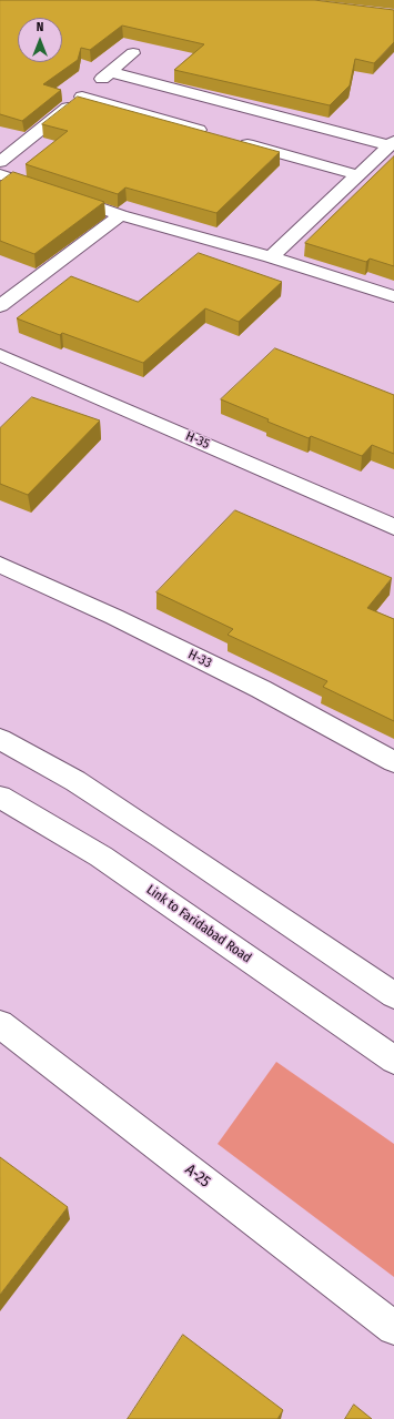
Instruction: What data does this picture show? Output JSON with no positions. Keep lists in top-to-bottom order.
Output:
{
  "streets": {
    "street": [
      "H-35",
      "H-33",
      "Link to Faridabad Road",
      "A-25"
    ]
  },
  "north": "top"
}
